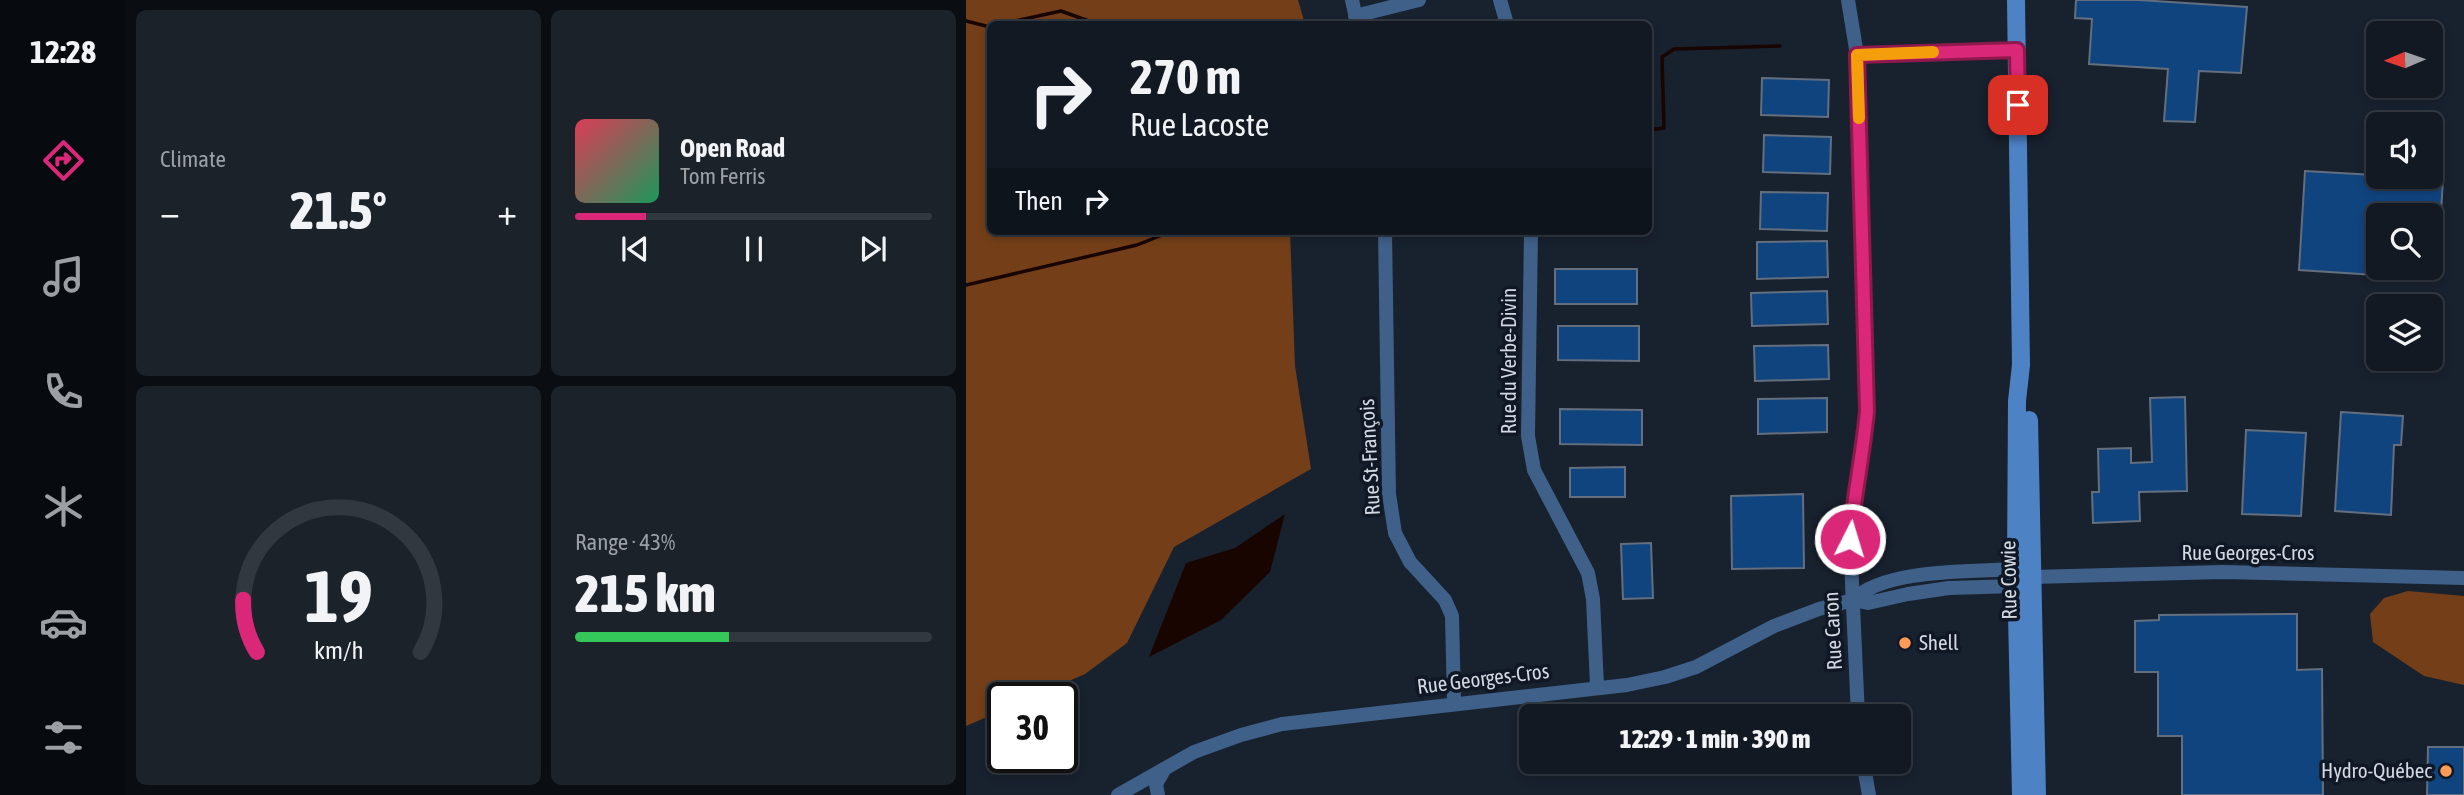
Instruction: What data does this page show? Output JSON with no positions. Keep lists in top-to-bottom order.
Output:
{
  "streets": {
    "main road": ["Rue Cowie"],
    "street": [
      "Rue du Verbe-Divin",
      "Rue St-François",
      "Rue Georges-Cros",
      "Rue Caron"
    ]
  },
  "crossings": [
    ["Rue du Verbe-Divin", "Rue Georges-Cros"],
    ["Rue St-François", "Rue Georges-Cros"],
    ["Rue Georges-Cros", "Rue Cowie"],
    ["Rue Georges-Cros", "Rue Caron"]
  ],
  "places": ["Shell", "Hydro-Québec"],
  "north": "left",
  "page": {
    "tabs": "12:28",
    "tile": [
      "Climate",
      ["Range · 43%", "215 km"]
    ],
    "turn": ["270 m", "Rue Lacoste"],
    "song": ["Open Road", "Tom Ferris"],
    "then": "Then",
    "heat": ["−", "21.5°", "+"],
    "limit": "30",
    "trip": "12:29 · 1 min · 390 m",
    "gauge": ["19", "km/h"]
  }
}
